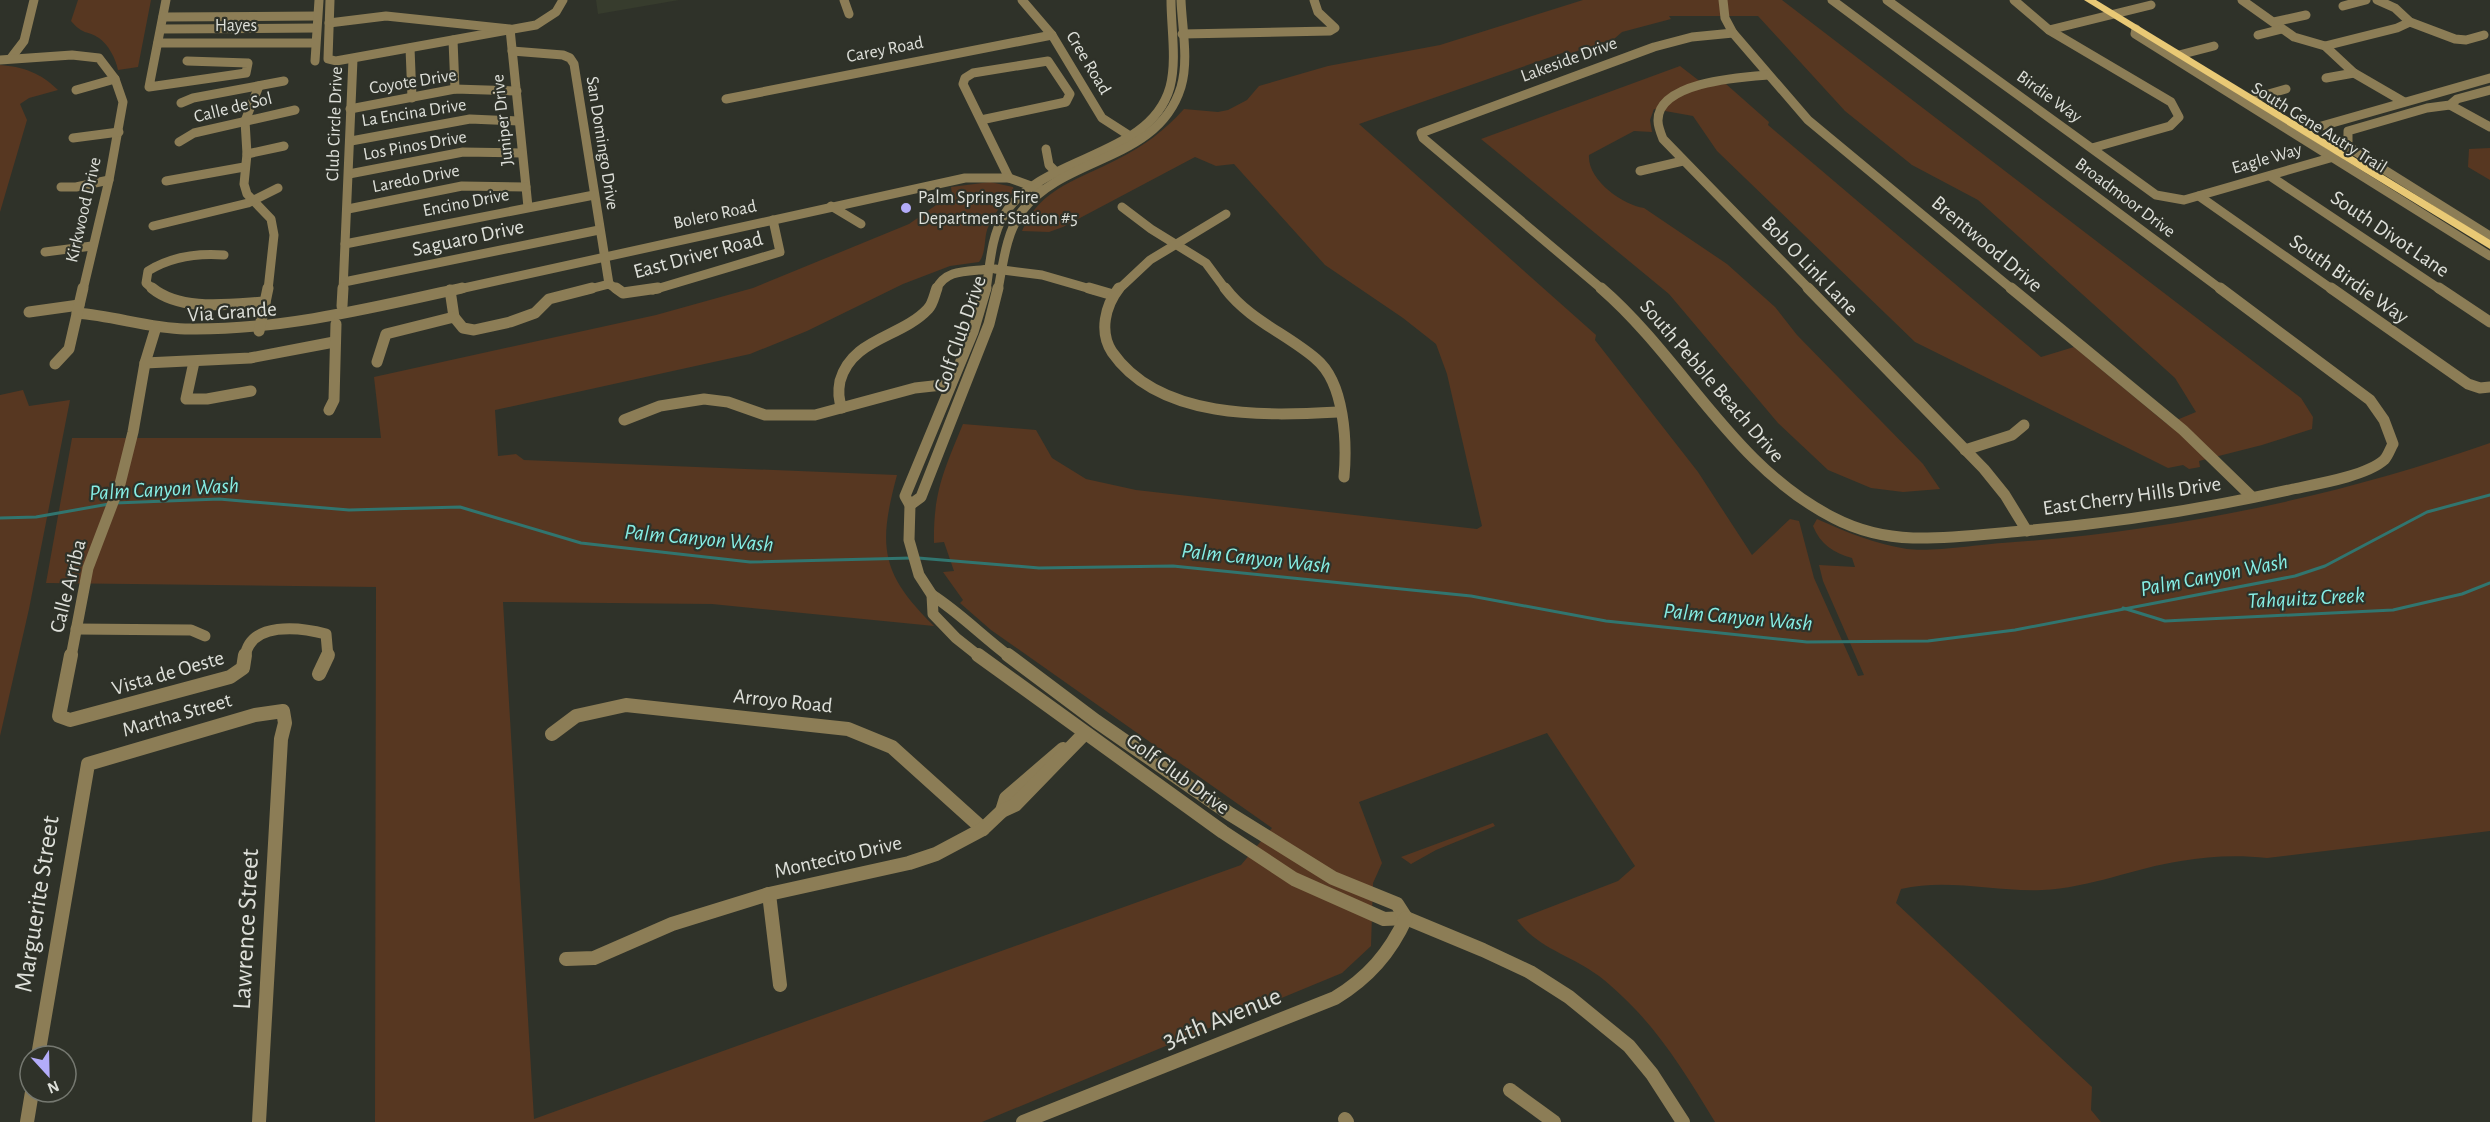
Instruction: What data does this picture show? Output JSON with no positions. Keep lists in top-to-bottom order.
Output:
{
  "streets": {
    "main road": ["South Gene Autry Trail"],
    "street": [
      "Hayes",
      "Carey Road",
      "Lakeside Drive",
      "Cree Road",
      "Coyote Drive",
      "Birdie Way",
      "Calle de Sol",
      "La Encina Drive",
      "Juniper Drive",
      "Club Circle Drive",
      "San Domingo Drive",
      "Los Pinos Drive",
      "Eagle Way",
      "Laredo Drive",
      "Broadmoor Drive",
      "Encino Drive",
      "Kirkwood Drive",
      "Bolero Road",
      "South Divot Lane",
      "Saguaro Drive",
      "Brentwood Drive",
      "East Driver Road",
      "Bob O Link Lane",
      "South Birdie Way",
      "Via Grande",
      "Golf Club Drive",
      "South Pebble Beach Drive",
      "East Cherry Hills Drive",
      "Calle Arriba",
      "Vista de Oeste",
      "Arroyo Road",
      "Martha Street",
      "Montecito Drive",
      "Marguerite Street",
      "Lawrence Street",
      "34th Avenue"
    ]
  },
  "crossings": [
    ["Carey Road", "Cree Road"],
    ["Lakeside Drive", "Brentwood Drive"],
    ["Lakeside Drive", "South Pebble Beach Drive"],
    ["Cree Road", "Golf Club Drive"],
    ["Coyote Drive", "Juniper Drive"],
    ["Coyote Drive", "Club Circle Drive"],
    ["Birdie Way", "Eagle Way"],
    ["Birdie Way", "South Birdie Way"],
    ["La Encina Drive", "Juniper Drive"],
    ["La Encina Drive", "Club Circle Drive"],
    ["Juniper Drive", "Club Circle Drive"],
    ["Juniper Drive", "San Domingo Drive"],
    ["Juniper Drive", "Los Pinos Drive"],
    ["Juniper Drive", "Laredo Drive"],
    ["Juniper Drive", "Encino Drive"],
    ["Club Circle Drive", "Los Pinos Drive"],
    ["Club Circle Drive", "Laredo Drive"],
    ["Club Circle Drive", "Encino Drive"],
    ["Club Circle Drive", "Saguaro Drive"],
    ["South Gene Autry Trail", "Eagle Way"],
    ["San Domingo Drive", "Encino Drive"],
    ["San Domingo Drive", "Bolero Road"],
    ["San Domingo Drive", "Saguaro Drive"],
    ["San Domingo Drive", "East Driver Road"],
    ["Eagle Way", "South Divot Lane"],
    ["Eagle Way", "South Birdie Way"],
    ["Broadmoor Drive", "East Cherry Hills Drive"],
    ["Kirkwood Drive", "Via Grande"],
    ["Bolero Road", "East Driver Road"],
    ["Bolero Road", "Via Grande"],
    ["Bolero Road", "Golf Club Drive"],
    ["Brentwood Drive", "Bob O Link Lane"],
    ["Brentwood Drive", "East Cherry Hills Drive"],
    ["Bob O Link Lane", "East Cherry Hills Drive"],
    ["Via Grande", "Calle Arriba"],
    ["Golf Club Drive", "Montecito Drive"],
    ["Golf Club Drive", "34th Avenue"],
    ["South Pebble Beach Drive", "East Cherry Hills Drive"],
    ["Calle Arriba", "Vista de Oeste"],
    ["Arroyo Road", "Montecito Drive"],
    ["Martha Street", "Marguerite Street"],
    ["Martha Street", "Lawrence Street"]
  ],
  "water": ["Palm Canyon Wash", "Tahquitz Creek"],
  "places": ["Palm Springs Fire Department Station #5"],
  "north": "bottom"
}
